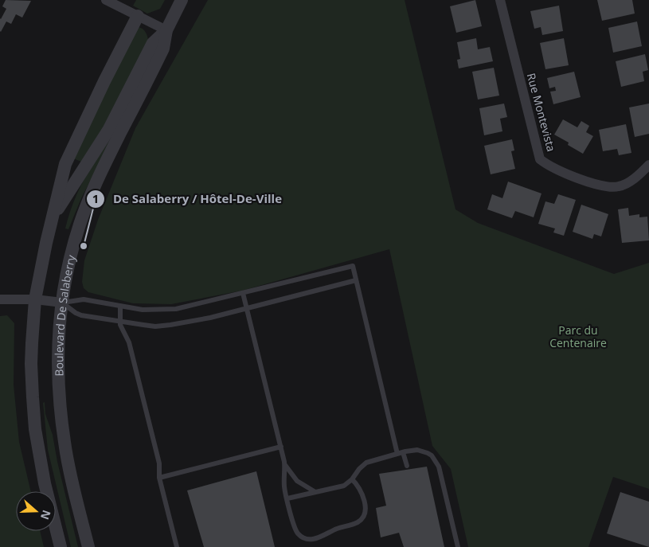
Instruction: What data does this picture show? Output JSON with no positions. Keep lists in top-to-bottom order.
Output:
{
  "streets": {
    "street": ["Rue Montevista", "Boulevard De Salaberry"]
  },
  "parks": ["Parc du Centenaire"],
  "places": ["De Salaberry / Hôtel-De-Ville"],
  "north": "right"
}
